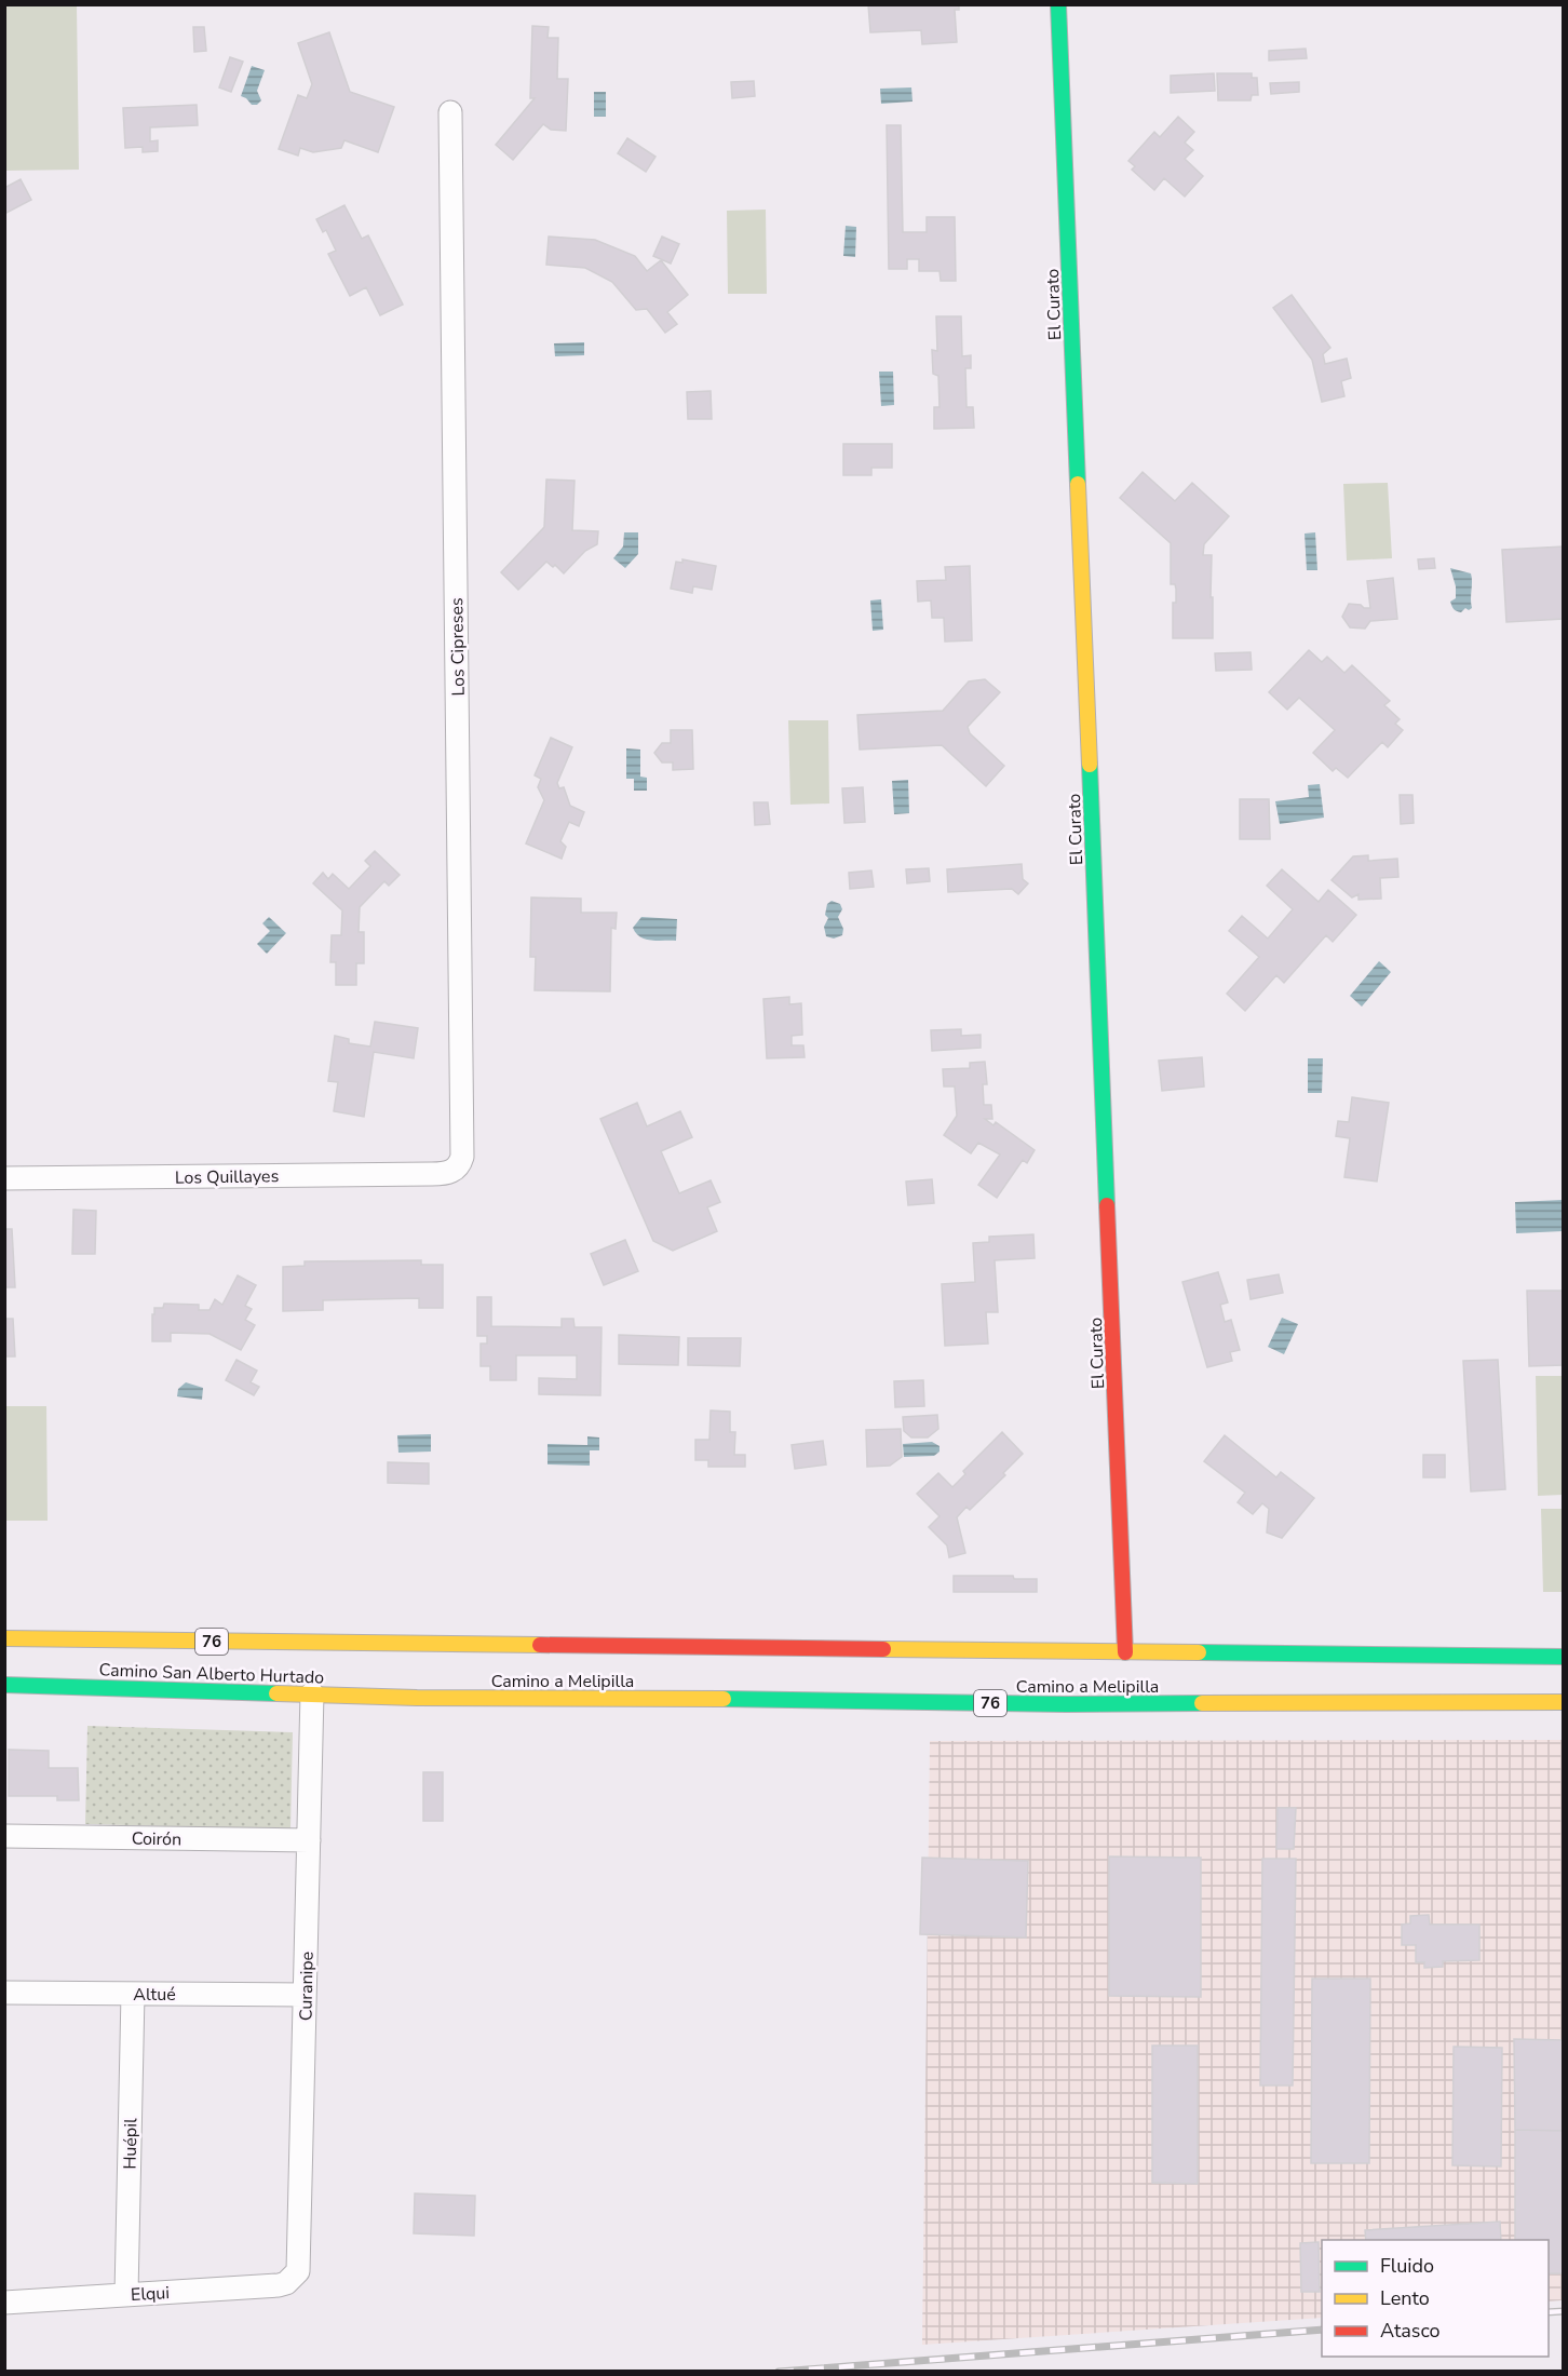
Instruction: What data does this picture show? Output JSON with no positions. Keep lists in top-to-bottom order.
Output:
{
  "streets": {
    "main road": [
      "El Curato",
      "76",
      "Camino San Alberto Hurtado",
      "Camino a Melipilla"
    ],
    "street": [
      "Los Cipreses",
      "Los Quillayes",
      "Coirón",
      "Curanipe",
      "Altué",
      "Huépil",
      "Elqui"
    ]
  },
  "crossings": [
    ["El Curato", "Camino a Melipilla"],
    ["Los Cipreses", "Los Quillayes"],
    ["Camino San Alberto Hurtado", "Camino a Melipilla"],
    ["Camino San Alberto Hurtado", "Curanipe"],
    ["Coirón", "Curanipe"],
    ["Curanipe", "Altué"],
    ["Curanipe", "Elqui"],
    ["Altué", "Huépil"],
    ["Huépil", "Elqui"]
  ],
  "legend": ["Fluido", "Lento", "Atasco"]
}
